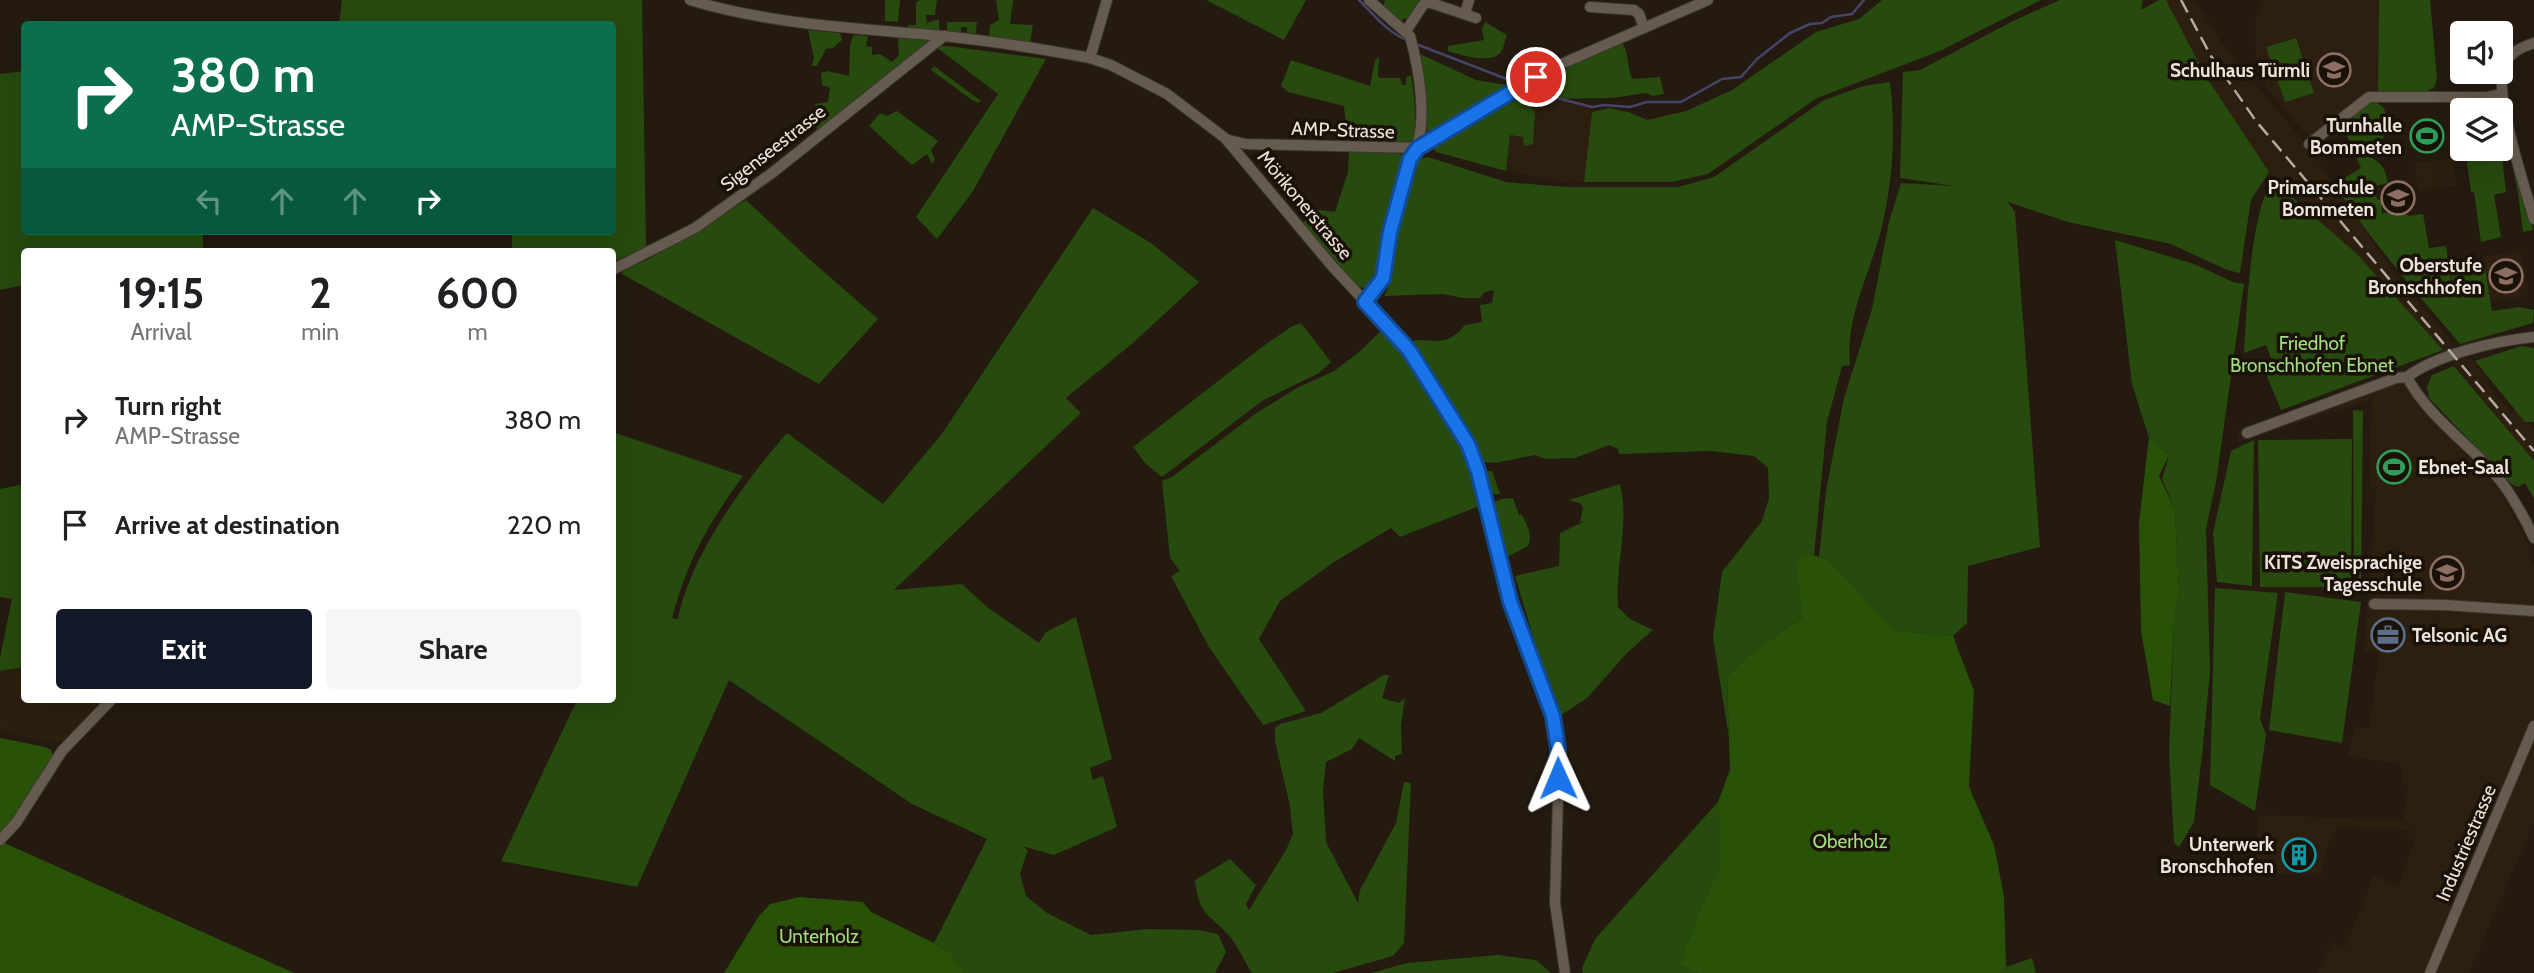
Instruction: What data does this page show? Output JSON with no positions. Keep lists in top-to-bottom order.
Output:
{
  "streets": {
    "street": [
      "AMP-Strasse",
      "Sigenseestrasse",
      "Mörikonerstrasse",
      "Industriestrasse"
    ]
  },
  "crossings": [
    ["AMP-Strasse", "Mörikonerstrasse"],
    ["Sigenseestrasse", "Mörikonerstrasse"]
  ],
  "parks": ["Friedhof Bronschhofen Ebnet", "Oberholz", "Unterholz"],
  "places": {
    "school or university": [
      "Schulhaus Türmli",
      "Primarschule Bommeten",
      "Oberstufe Bronschhofen",
      "KiTS Zweisprachige Tagesschule"
    ],
    "sports": ["Turnhalle Bommeten", "Ebnet-Saal"],
    "office": ["Telsonic AG"],
    "building": ["Unterwerk Bronschhofen"]
  },
  "page": {
    "turn": ["380 m", "AMP-Strasse"],
    "eta": [
      "19:15",
      "Arrival",
      "2",
      "min",
      "600",
      "m"
    ],
    "list": [
      {
        "name": "Turn right",
        "note": "AMP-Strasse",
        "value": "380 m"
      },
      {
        "name": "Arrive at destination",
        "value": "220 m"
      }
    ],
    "buttons": ["Exit", "Share"]
  }
}
